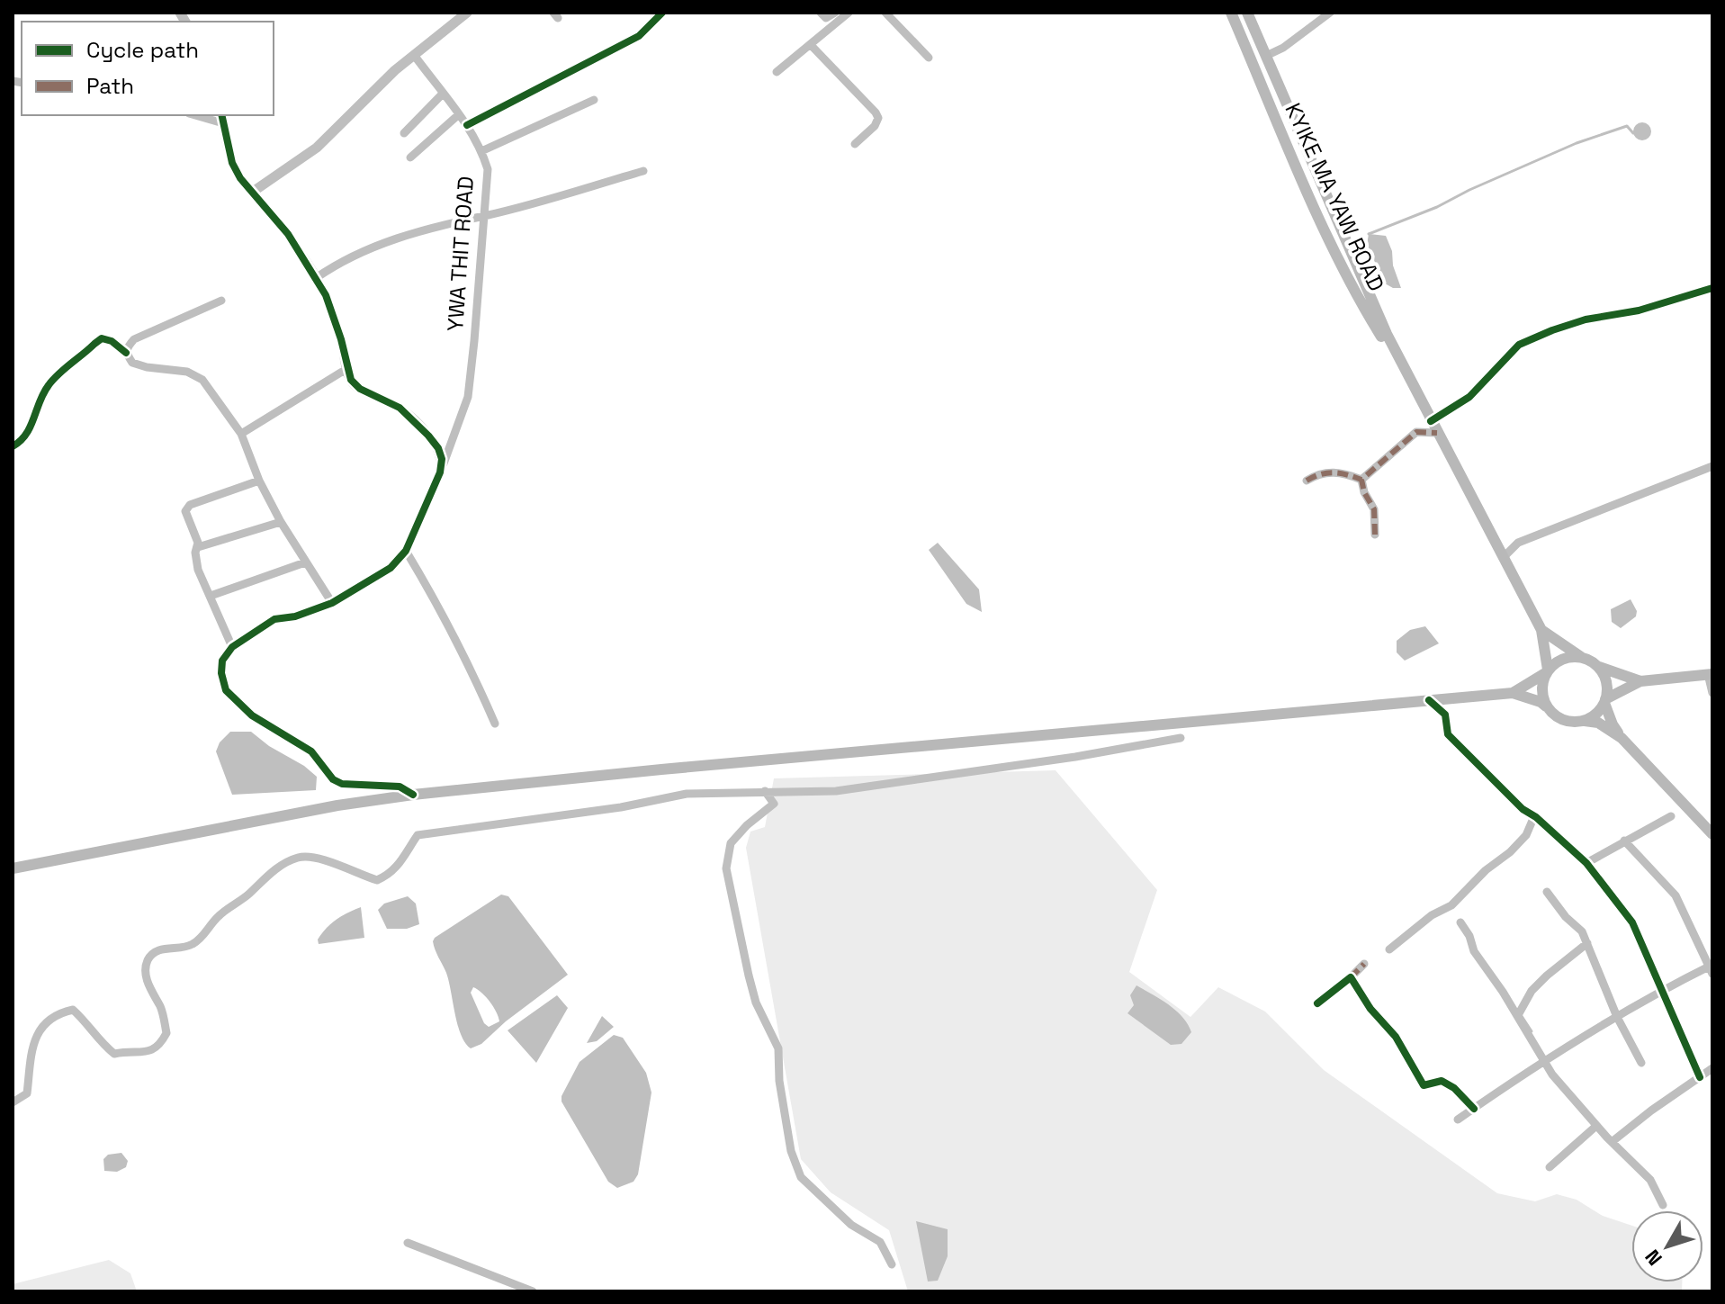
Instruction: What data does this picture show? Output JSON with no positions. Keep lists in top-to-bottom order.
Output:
{
  "streets": {
    "main road": ["KYIKE MA YAW ROAD"],
    "street": ["YWA THIT ROAD"]
  },
  "legend": ["Cycle path", "Path"],
  "north": "bottom left"
}
